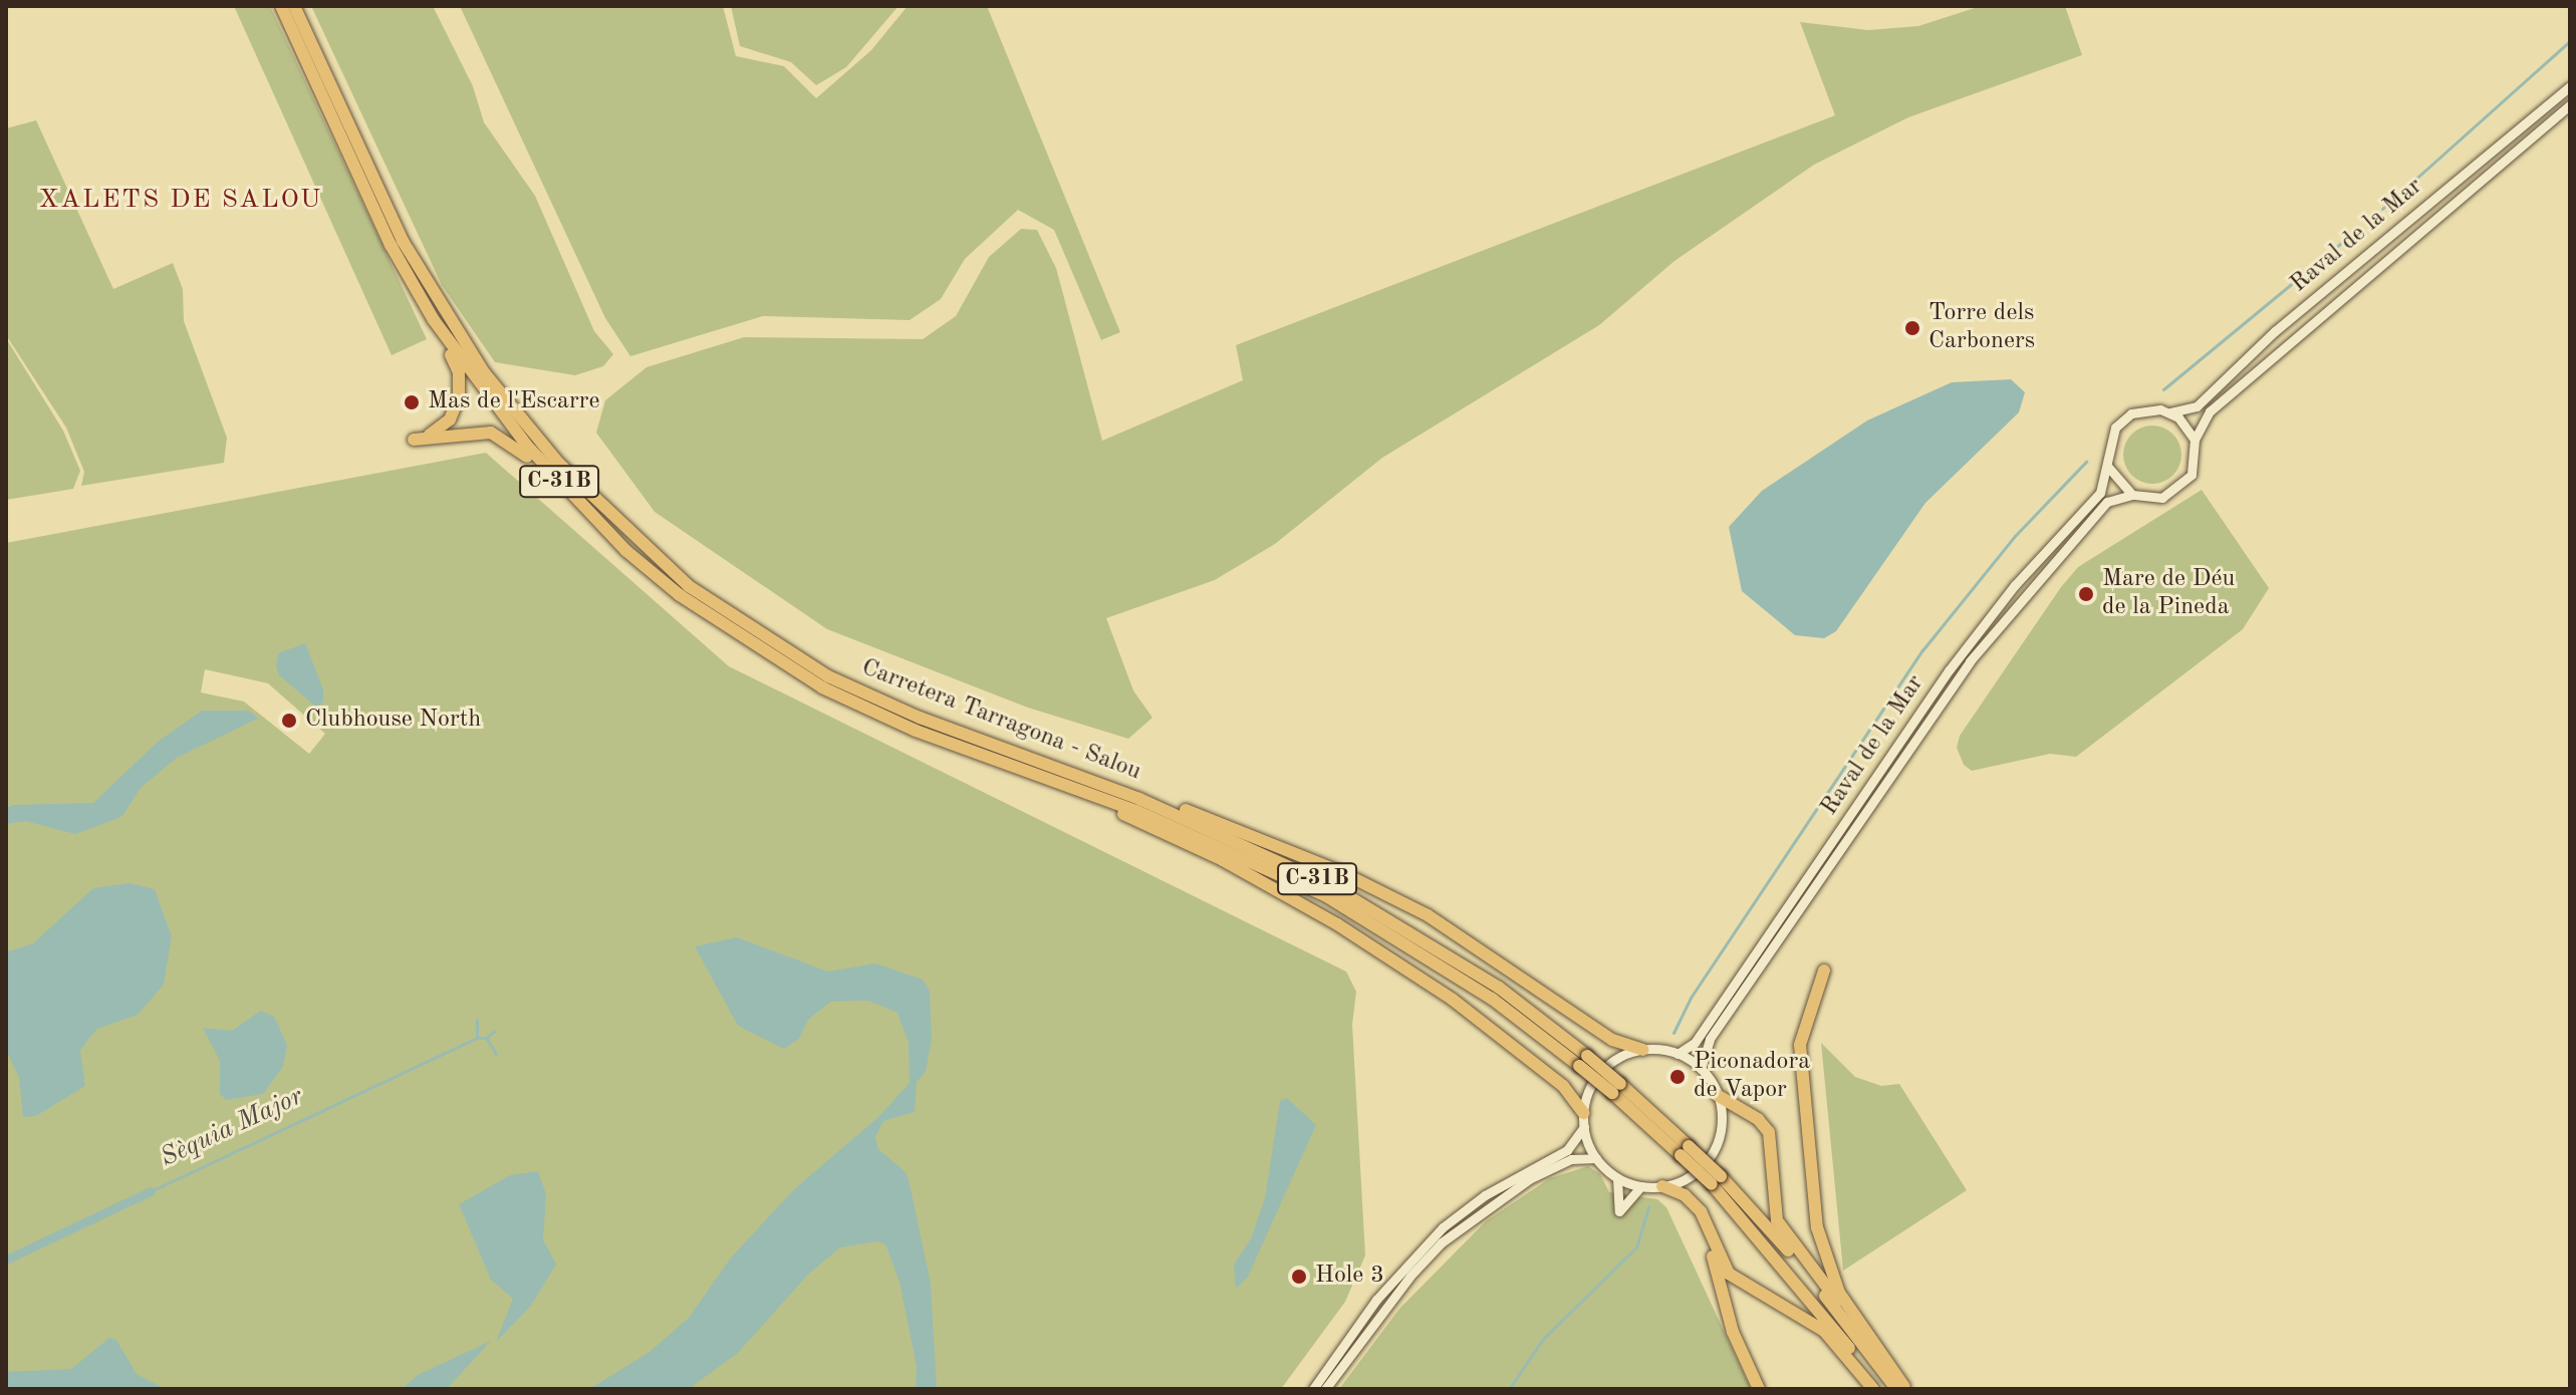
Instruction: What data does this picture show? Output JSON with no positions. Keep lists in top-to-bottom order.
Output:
{
  "streets": {
    "highway": ["C-31B", "Carretera Tarragona - Salou"],
    "street": ["Raval de la Mar"]
  },
  "crossings": [
    ["C-31B", "Carretera Tarragona - Salou"]
  ],
  "districts": ["XALETS DE SALOU"],
  "water": ["Sèquia Major"],
  "places": [
    "Torre dels Carboners",
    "Mas de l'Escarre",
    "Mare de Déu de la Pineda",
    "Clubhouse North",
    "Piconadora de Vapor",
    "Hole 3"
  ]
}
